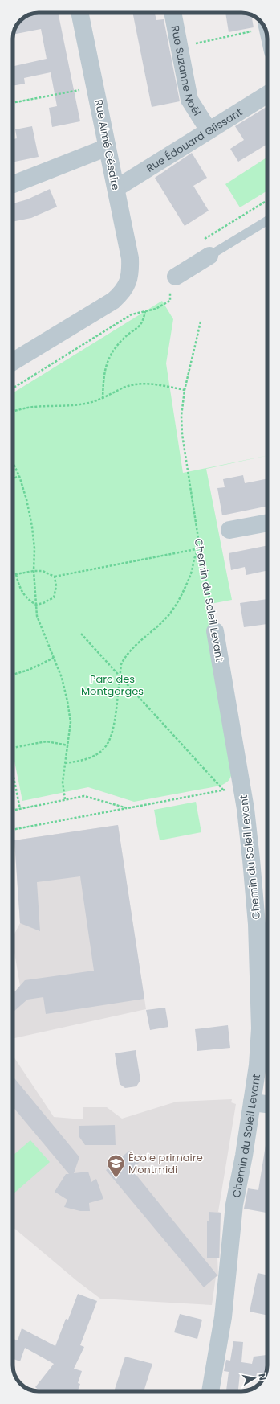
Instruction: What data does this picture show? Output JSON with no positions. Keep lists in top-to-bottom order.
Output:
{
  "streets": {
    "street": [
      "Rue Suzanne Noël",
      "Rue Édouard Glissant",
      "Rue Aimé Césaire",
      "Chemin du Soleil Levant"
    ]
  },
  "crossings": [
    ["Rue Suzanne Noël", "Rue Édouard Glissant"],
    ["Rue Édouard Glissant", "Rue Aimé Césaire"]
  ],
  "parks": ["Parc des Montgorges"],
  "places": {
    "school or university": ["École primaire Montmidi"]
  },
  "north": "right"
}
